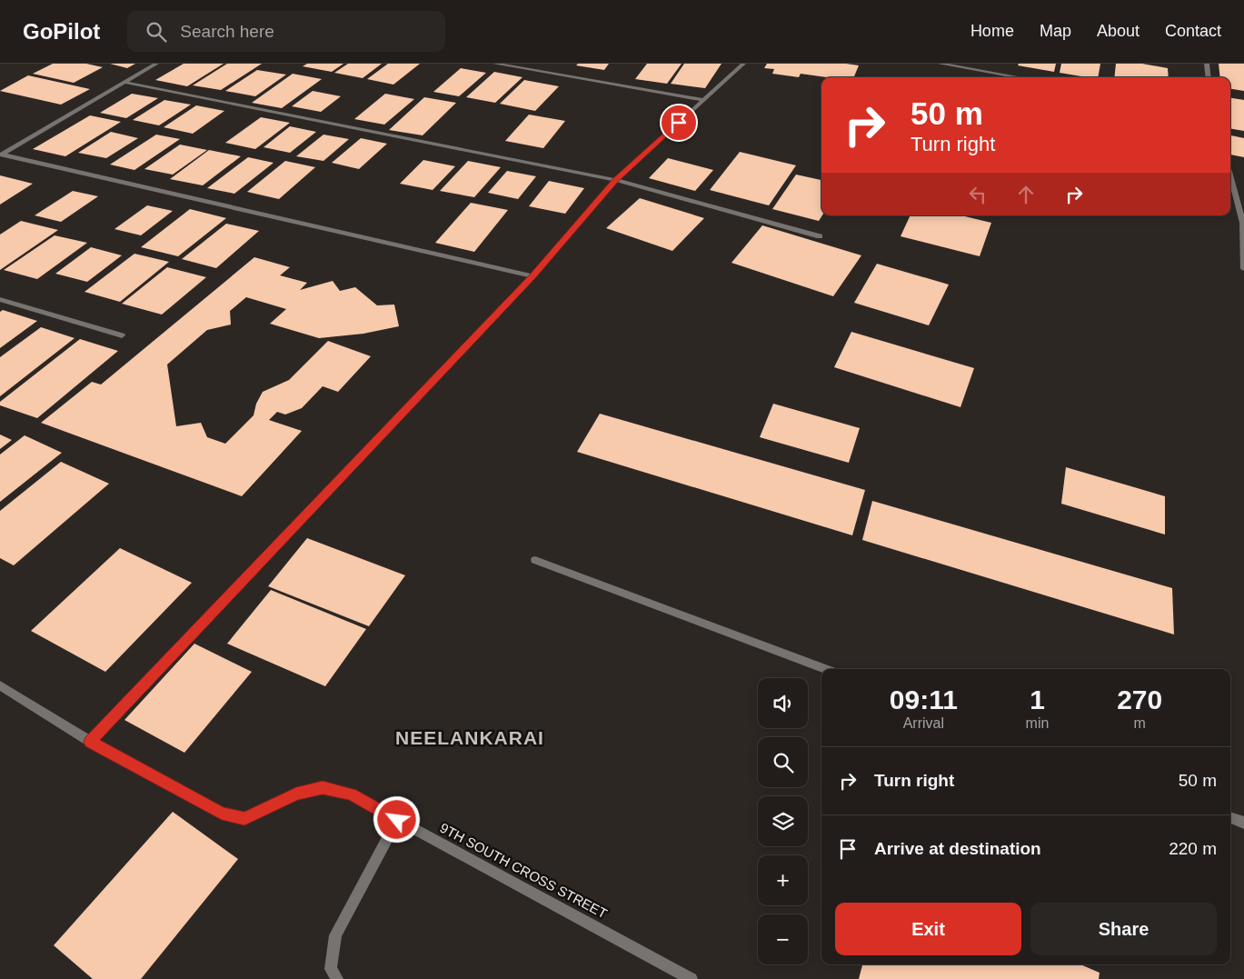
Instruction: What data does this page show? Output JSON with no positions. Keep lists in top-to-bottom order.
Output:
{
  "streets": {
    "street": ["9TH SOUTH CROSS STREET"]
  },
  "districts": ["NEELANKARAI"],
  "page": {
    "header": "GoPilot",
    "search": "Search here",
    "nav": [
      "Home",
      "Map",
      "About",
      "Contact"
    ],
    "turn": ["50 m", "Turn right"],
    "eta": [
      "09:11",
      "Arrival",
      "1",
      "min",
      "270",
      "m"
    ],
    "map_buttons": ["+", "−"],
    "list": [
      {
        "name": "Turn right",
        "value": "50 m"
      },
      {
        "name": "Arrive at destination",
        "value": "220 m"
      }
    ],
    "buttons": ["Exit", "Share"]
  }
}
